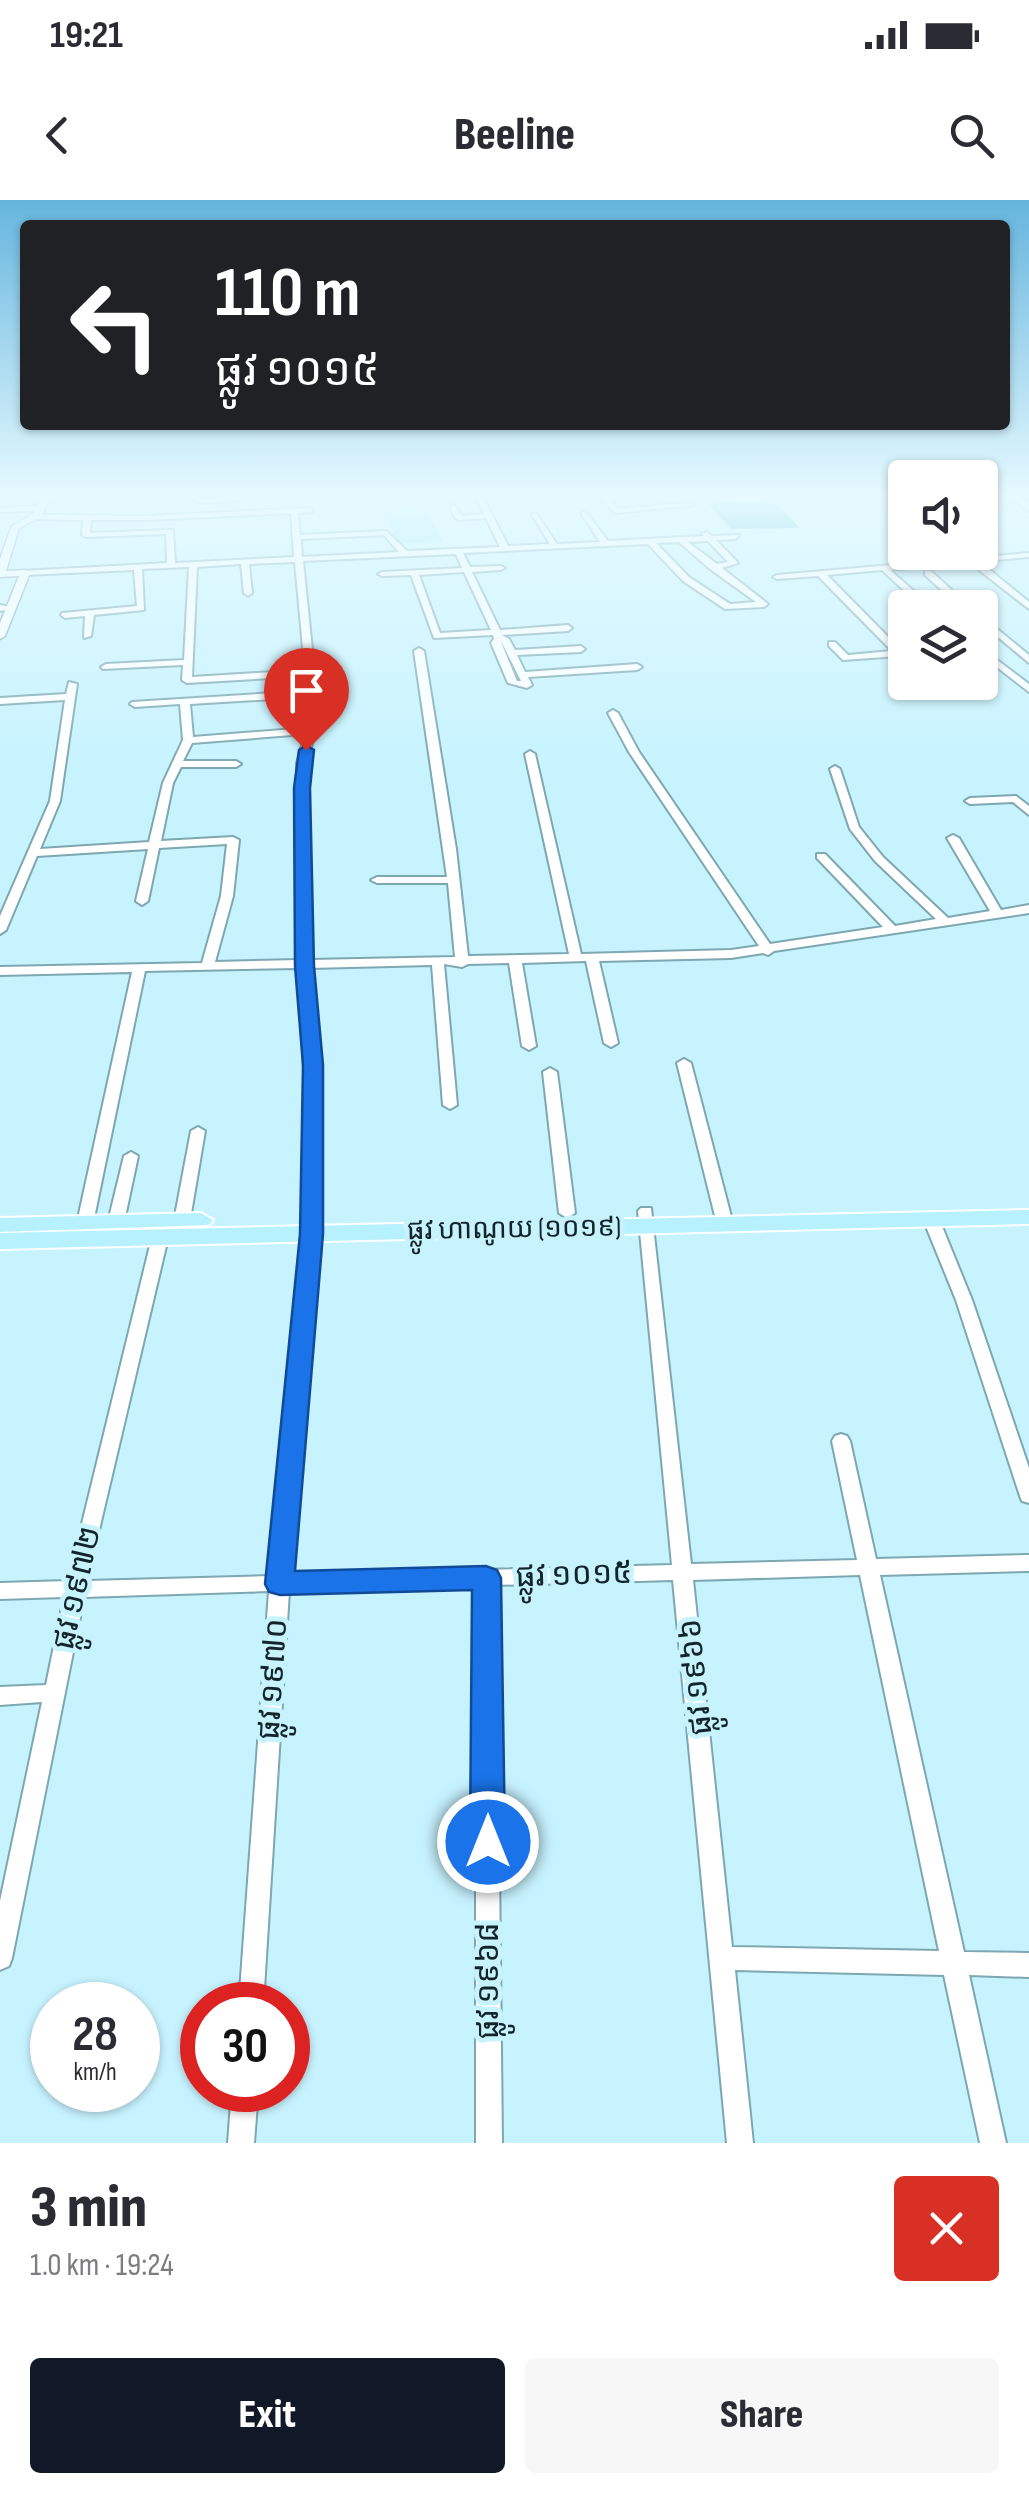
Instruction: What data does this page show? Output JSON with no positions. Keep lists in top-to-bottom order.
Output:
{
  "streets": {
    "main road": ["ផ្លូវ ហាណូយ (១០១៩)"],
    "street": [
      "ផ្លូវ ១០១៥",
      "ផ្លូវ ១៩៧២",
      "ផ្លូវ ១៩៦៦",
      "ផ្លូវ ១៩៧០",
      "ផ្លូវ ១៩៦៨"
    ]
  },
  "crossings": [
    ["ផ្លូវ ហាណូយ (១០១៩)", "ផ្លូវ ១៩៧២"],
    ["ផ្លូវ ហាណូយ (១០១៩)", "ផ្លូវ ១៩៦៦"],
    ["ផ្លូវ ហាណូយ (១០១៩)", "ផ្លូវ ១៩៧០"],
    ["ផ្លូវ ១០១៥", "ផ្លូវ ១៩៧២"],
    ["ផ្លូវ ១០១៥", "ផ្លូវ ១៩៦៦"],
    ["ផ្លូវ ១០១៥", "ផ្លូវ ១៩៧០"],
    ["ផ្លូវ ១០១៥", "ផ្លូវ ១៩៦៨"]
  ],
  "page": {
    "status": "19:21",
    "header": "Beeline",
    "turn": ["110 m", "ផ្លូវ ១០១៥"],
    "speed": "28 km/h",
    "limit": "30",
    "heading": ["3 min", "1.0 km · 19:24"],
    "buttons": ["Exit", "Share"]
  }
}
